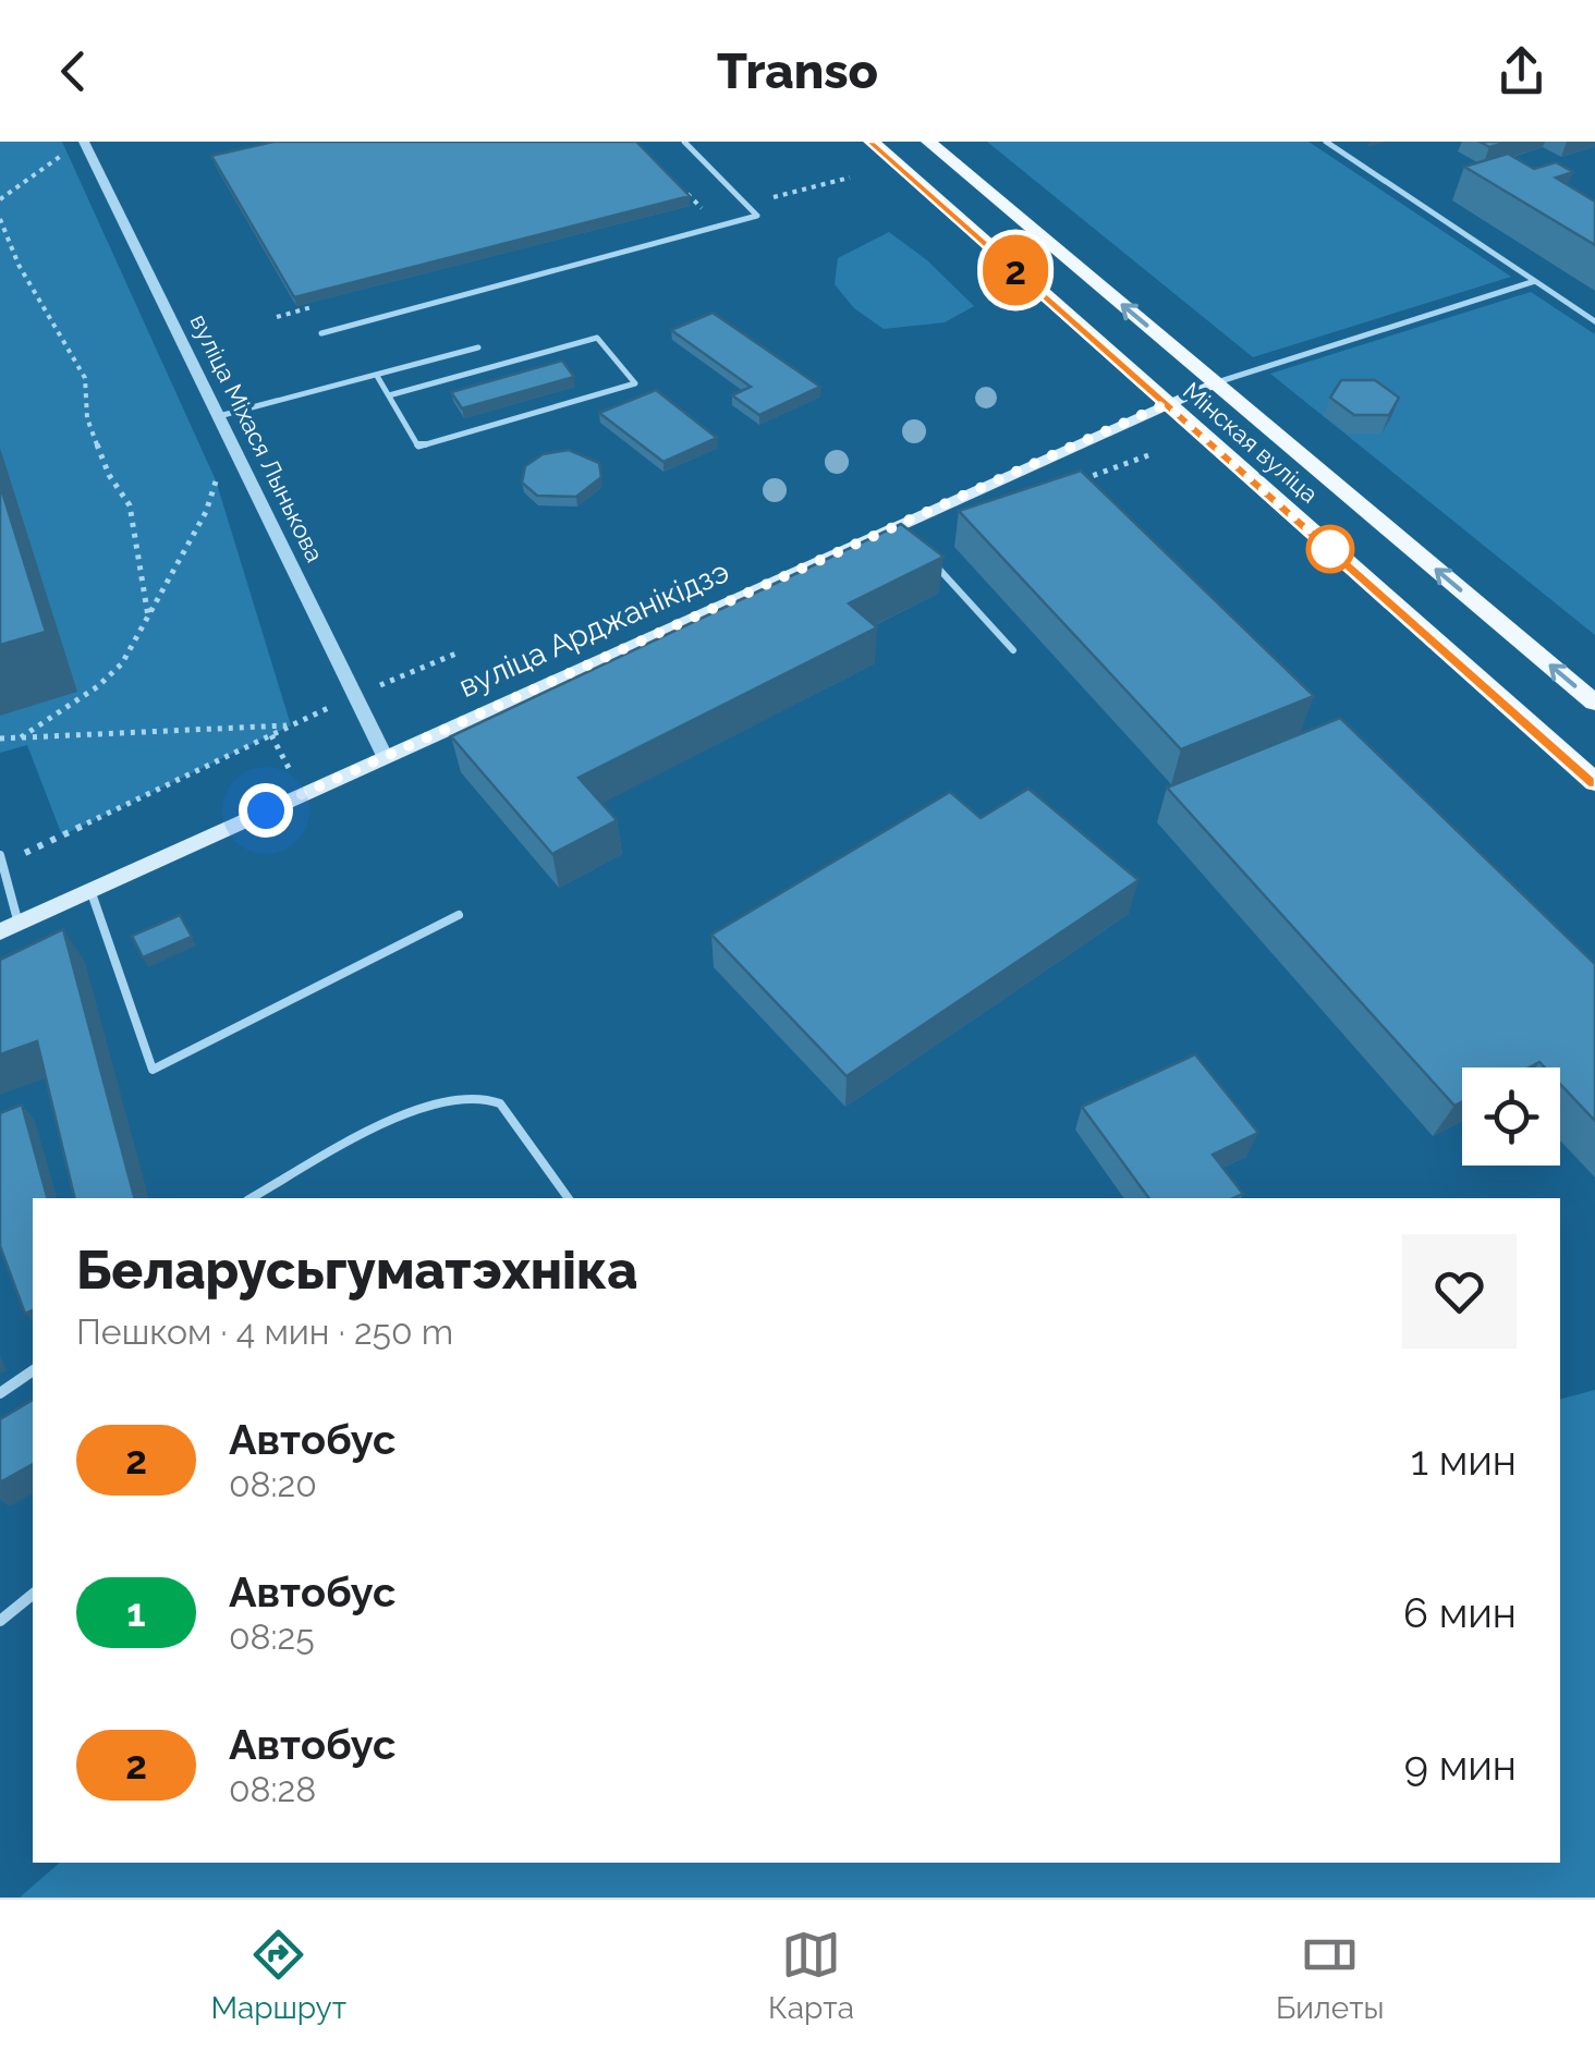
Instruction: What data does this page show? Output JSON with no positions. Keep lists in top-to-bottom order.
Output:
{
  "streets": {
    "main road": ["Мінская вуліца", "вуліца Арджанікідзэ"],
    "street": ["вуліца Міхася Лынькова"]
  },
  "crossings": [
    ["вуліца Міхася Лынькова", "вуліца Арджанікідзэ"],
    ["Мінская вуліца", "вуліца Арджанікідзэ"]
  ],
  "lines": ["bus line 2"],
  "page": {
    "header": "Transo",
    "on_map": "2",
    "heading": ["Беларусьгуматэхніка", "Пешком · 4 мин · 250 m"],
    "list": [
      {
        "mark": "2",
        "name": "Автобус",
        "note": "08:20",
        "value": "1 мин"
      },
      {
        "mark": "1",
        "name": "Автобус",
        "note": "08:25",
        "value": "6 мин"
      },
      {
        "mark": "2",
        "name": "Автобус",
        "note": "08:28",
        "value": "9 мин"
      }
    ],
    "tabs": ["Маршрут", "Карта", "Билеты"]
  }
}
